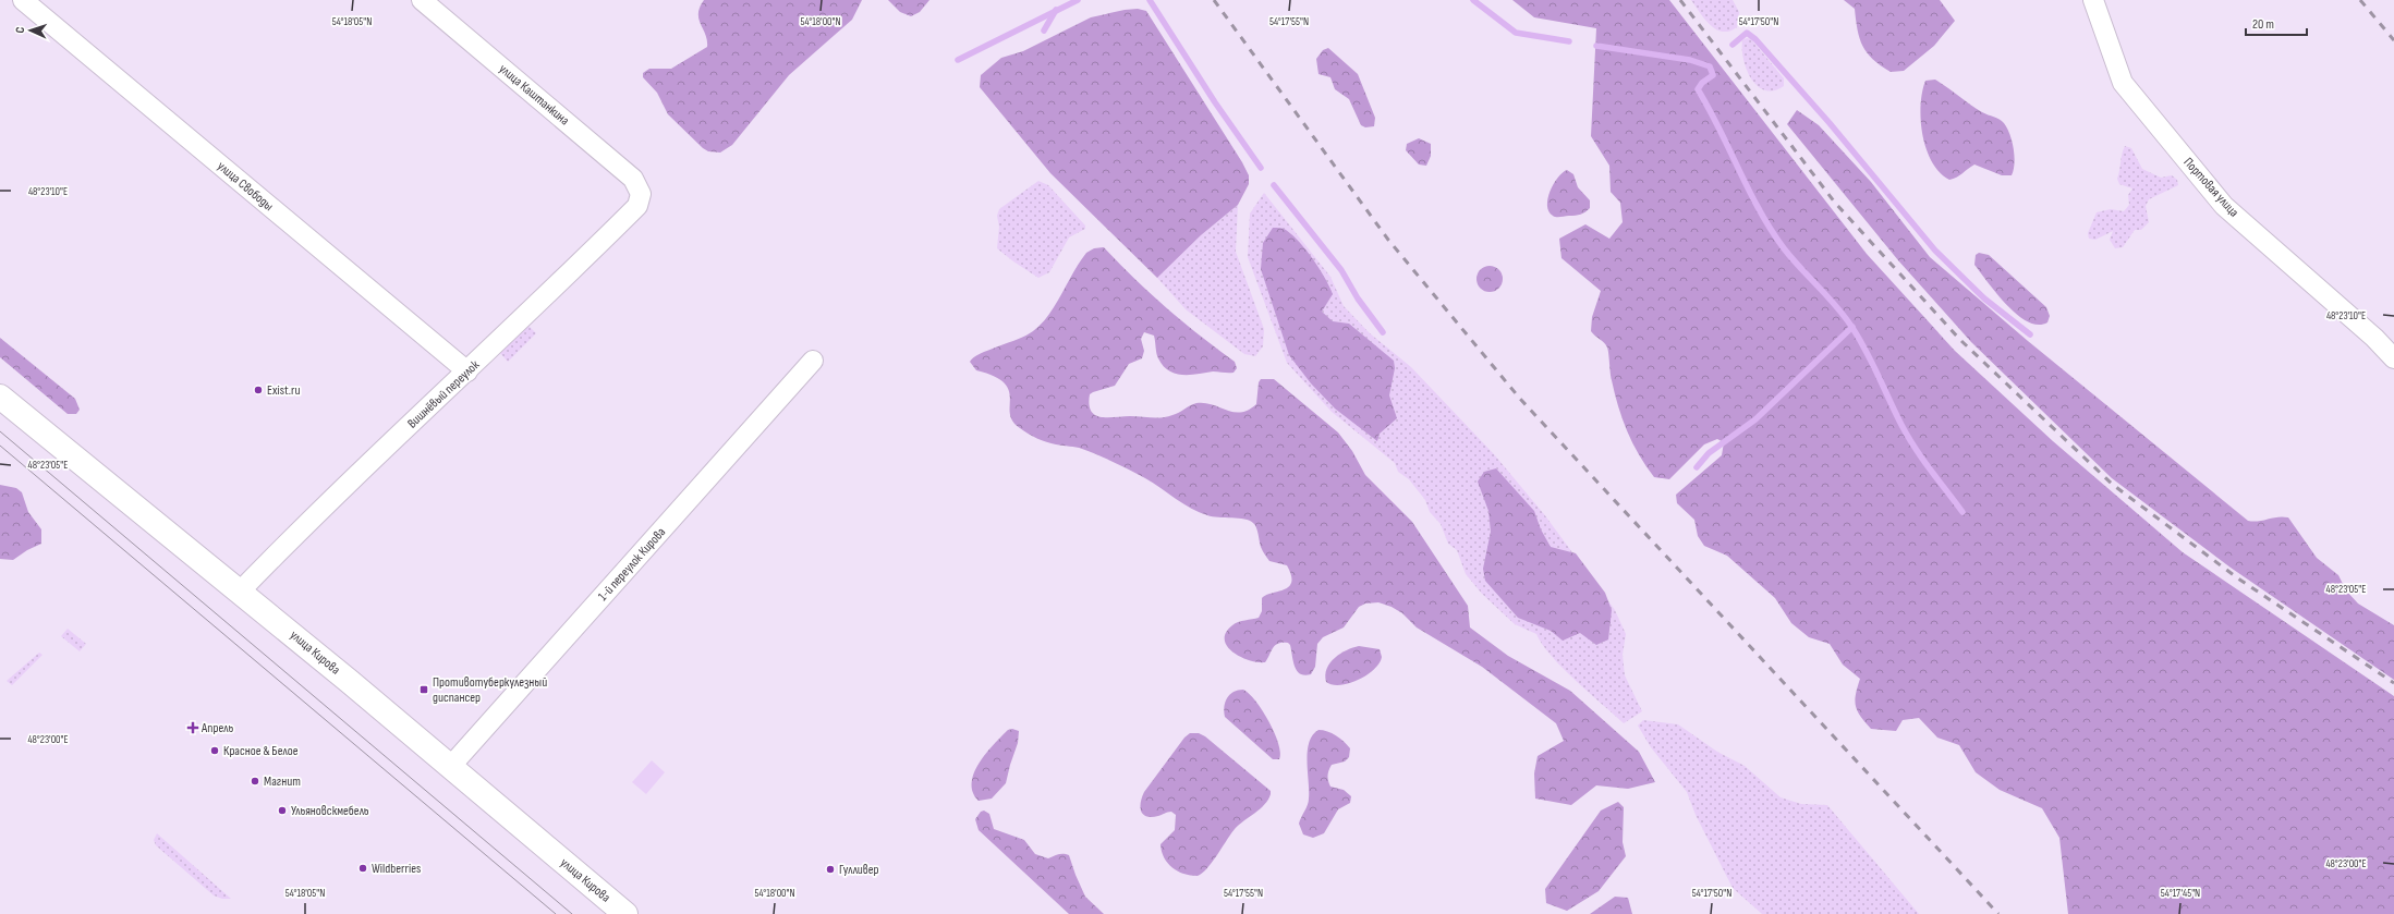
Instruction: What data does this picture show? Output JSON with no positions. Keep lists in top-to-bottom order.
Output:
{
  "streets": {
    "main road": ["улица Кирова"],
    "street": [
      "улица Каштанкина",
      "улица Свободы",
      "Портовая улица",
      "Вишнёвый переулок",
      "1-й переулок Кирова"
    ]
  },
  "crossings": [
    ["улица Каштанкина", "Вишнёвый переулок"],
    ["улица Свободы", "Вишнёвый переулок"],
    ["Вишнёвый переулок", "улица Кирова"],
    ["1-й переулок Кирова", "улица Кирова"]
  ],
  "places": {
    "other": [
      "Exist.ru",
      "Красное & Белое",
      "Магнит",
      "Ульяновскмебель",
      "Wildberries",
      "Гулливер"
    ],
    "transit": ["Противотуберкулезный диспансер"],
    "health": ["Апрель"]
  },
  "scale_bar": "20 m",
  "north": "left",
  "coordinates": [
    "54°18'05\"N",
    "54°18'00\"N",
    "54°17'55\"N",
    "54°17'50\"N",
    "48°23'10\"E",
    "48°23'05\"E",
    "48°23'00\"E",
    "54°17'45\"N"
  ]
}
